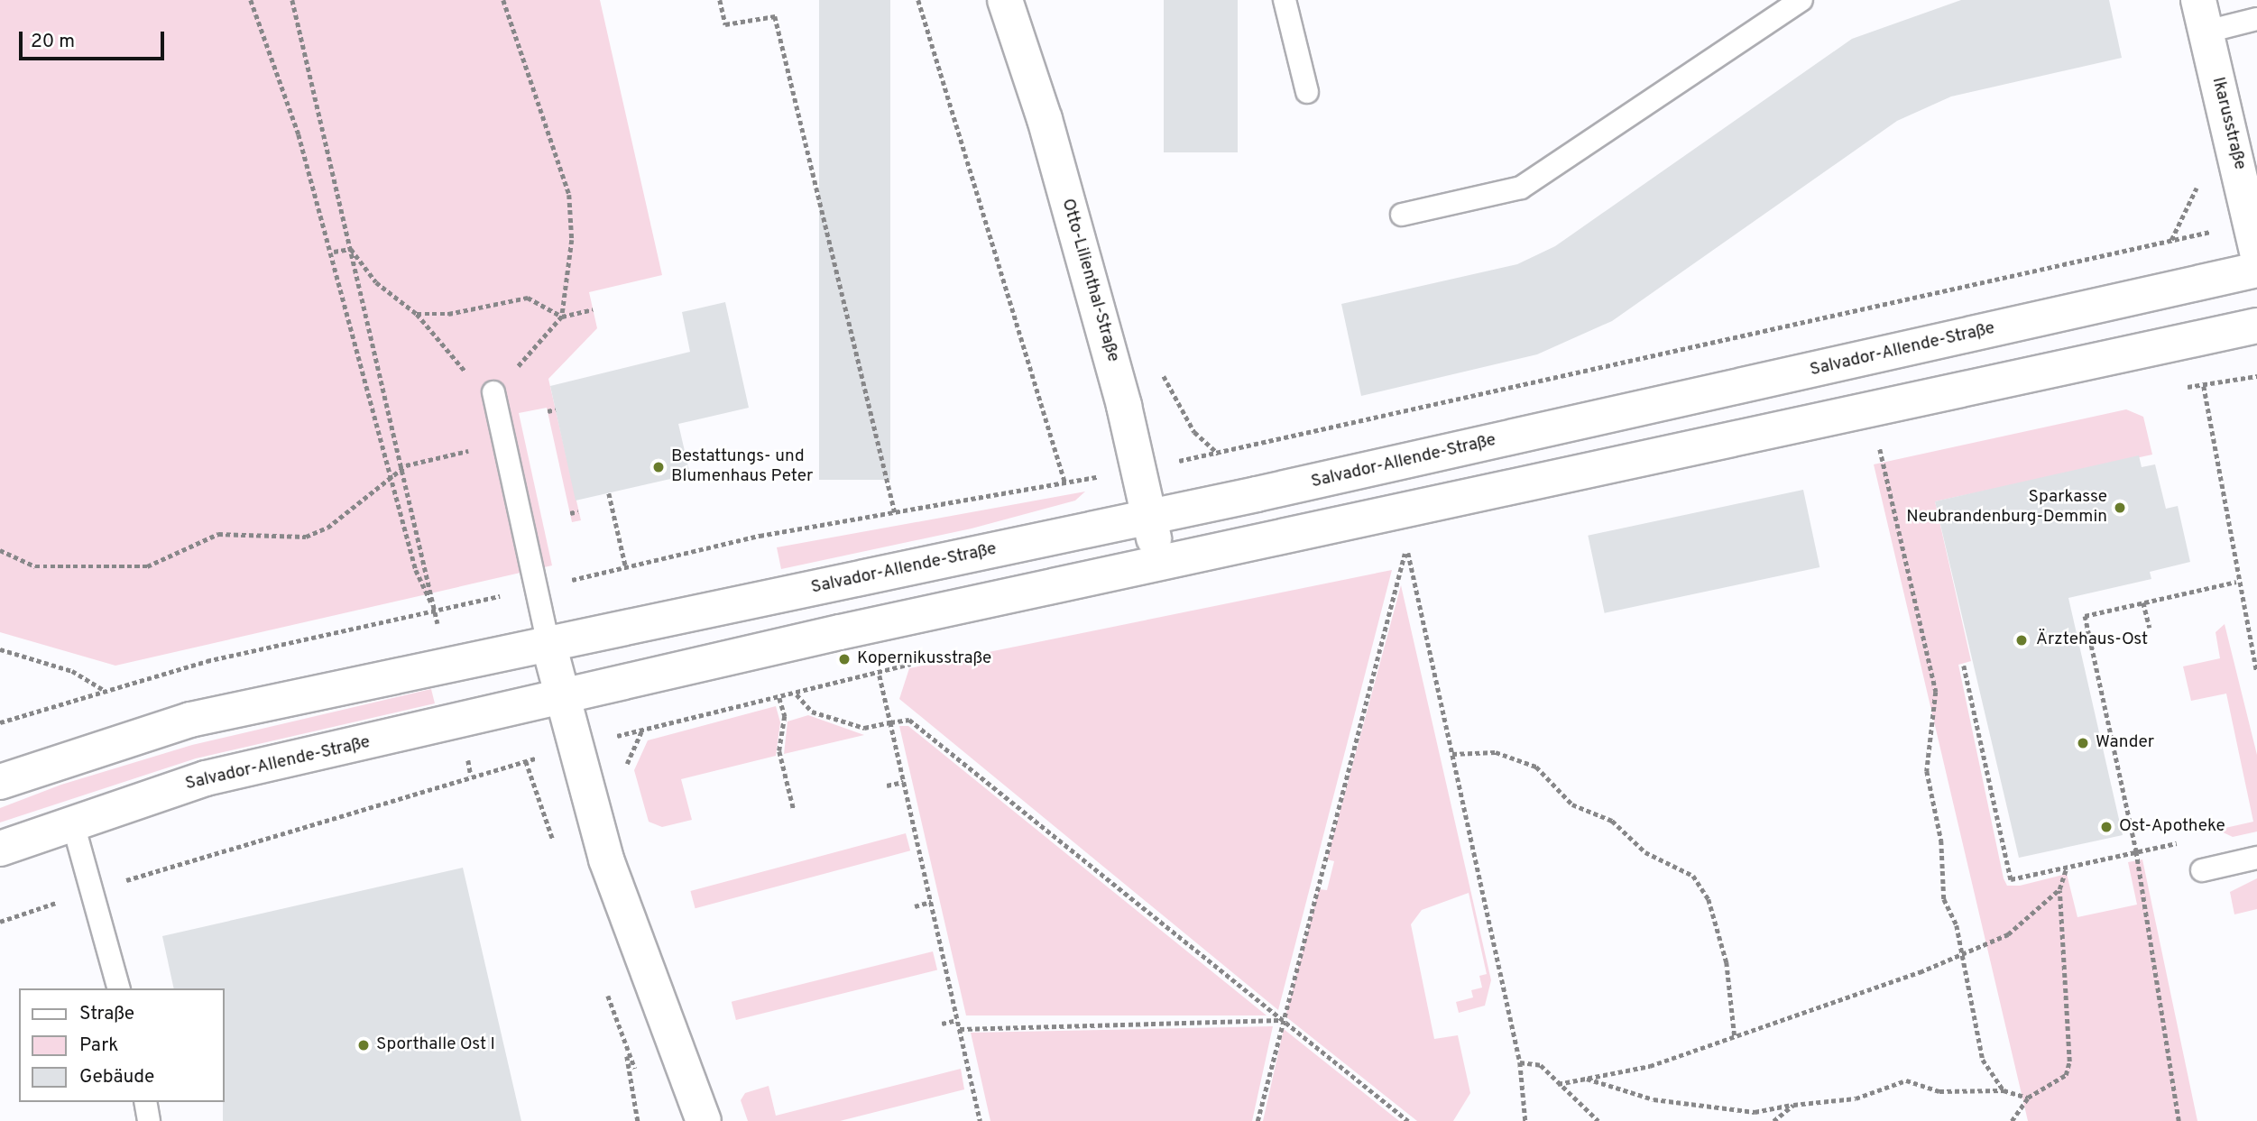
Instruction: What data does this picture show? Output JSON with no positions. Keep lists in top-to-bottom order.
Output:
{
  "streets": {
    "street": ["Ikarusstraße", "Otto-Lilienthal-Straße", "Salvador-Allende-Straße"]
  },
  "crossings": [
    ["Otto-Lilienthal-Straße", "Salvador-Allende-Straße"]
  ],
  "places": [
    "Bestattungs- und Blumenhaus Peter",
    "Sparkasse Neubrandenburg-Demmin",
    "Ärztehaus-Ost",
    "Kopernikusstraße",
    "Wander",
    "Ost-Apotheke",
    "Sporthalle Ost I"
  ],
  "legend": ["Straße", "Park", "Gebäude"],
  "scale_bar": "20 m"
}
